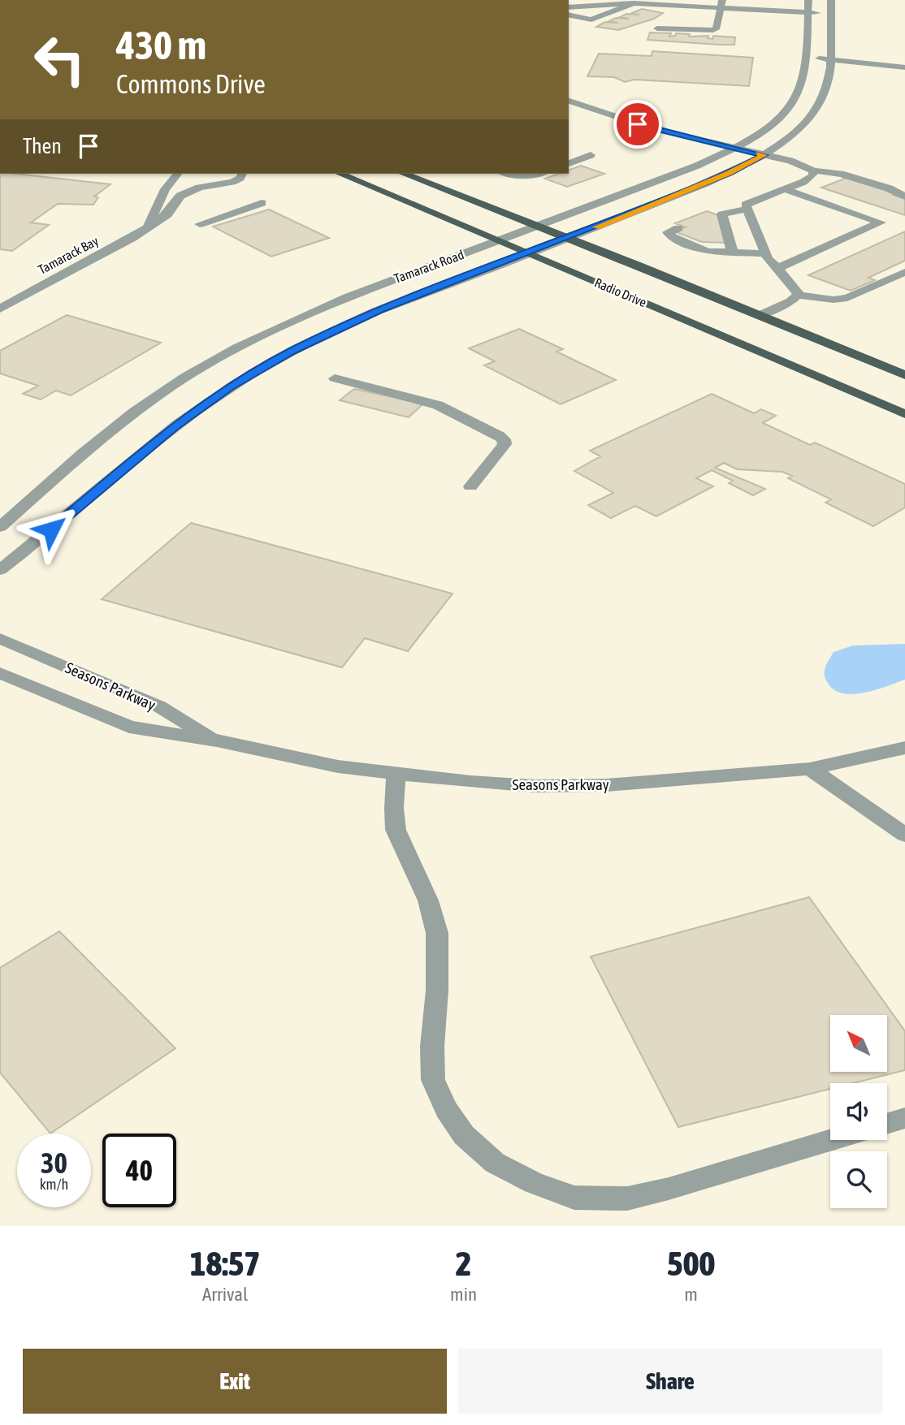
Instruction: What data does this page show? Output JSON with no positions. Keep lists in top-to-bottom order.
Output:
{
  "streets": {
    "main road": ["Radio Drive"],
    "street": ["Tamarack Bay", "Tamarack Road", "Seasons Parkway"]
  },
  "crossings": [
    ["Tamarack Road", "Radio Drive"]
  ],
  "north": "top left",
  "page": {
    "turn": ["430 m", "Commons Drive"],
    "then": "Then",
    "speed": "30 km/h",
    "limit": "40",
    "eta": [
      "18:57",
      "Arrival",
      "2",
      "min",
      "500",
      "m"
    ],
    "buttons": ["Exit", "Share"]
  }
}
